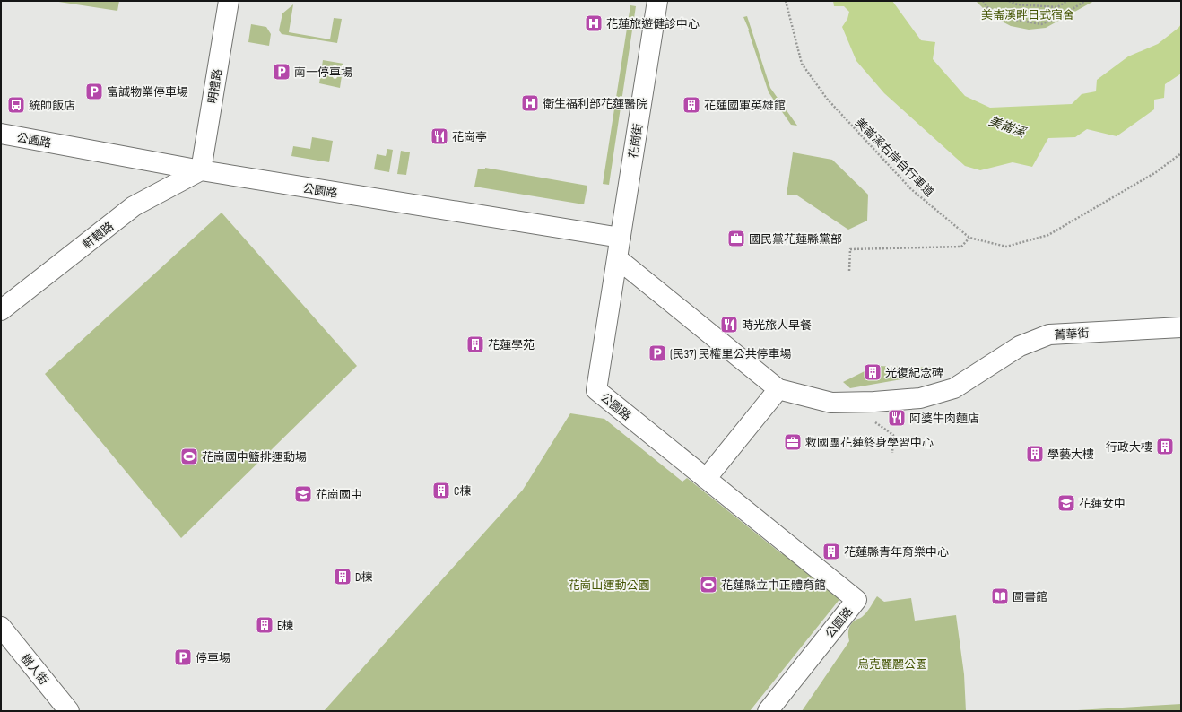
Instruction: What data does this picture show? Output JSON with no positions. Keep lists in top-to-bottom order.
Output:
{
  "streets": {
    "street": [
      "明禮路",
      "公園路",
      "花崗街",
      "軒轅路",
      "菁華街",
      "樹人街"
    ],
    "path": ["美崙溪右岸自行車道"]
  },
  "crossings": [
    ["明禮路", "公園路"],
    ["明禮路", "軒轅路"],
    ["公園路", "花崗街"],
    ["公園路", "軒轅路"]
  ],
  "water": ["美崙溪"],
  "parks": ["美崙溪畔日式宿舍", "花崗山運動公園", "烏克麗麗公園"],
  "places": {
    "hospital": ["花蓮旅遊健診中心", "衛生福利部花蓮醫院"],
    "parking": [
      "南一停車場",
      "富誠物業停車場",
      "(民37) 民權里公共停車場",
      "停車場"
    ],
    "bus stop": ["統帥飯店"],
    "building": [
      "花蓮國軍英雄館",
      "花蓮學苑",
      "光復紀念碑",
      "行政大樓",
      "學藝大樓",
      "C棟",
      "花蓮縣青年育樂中心",
      "D棟",
      "E棟"
    ],
    "restaurant": ["花崗亭", "時光旅人早餐", "阿婆牛肉麵店"],
    "office": ["國民黨花蓮縣黨部", "救國團花蓮終身學習中心"],
    "sports": ["花崗國中籃排運動場", "花蓮縣立中正體育館"],
    "school or university": ["花崗國中", "花蓮女中"],
    "library": ["圖書館"]
  }
}
